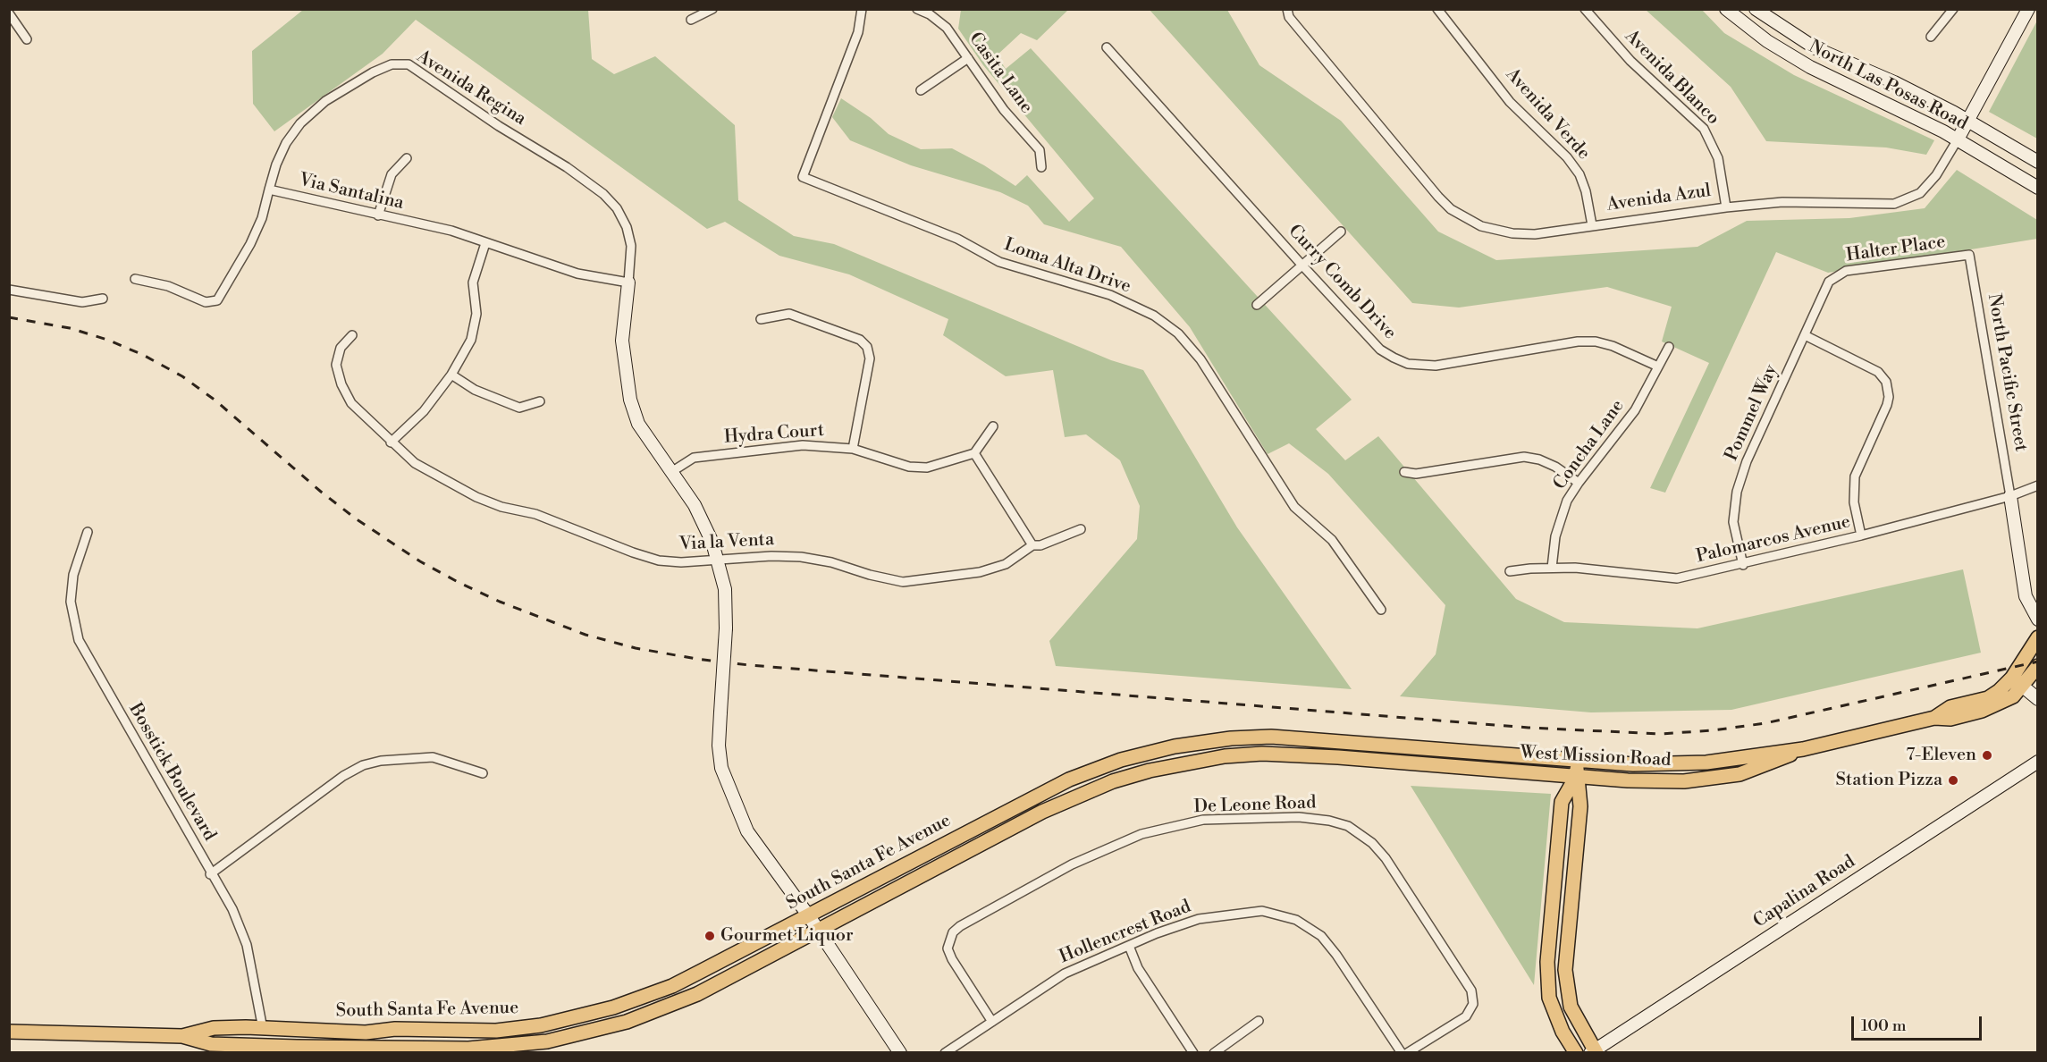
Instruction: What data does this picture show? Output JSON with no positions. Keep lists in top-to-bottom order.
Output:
{
  "streets": {
    "main road": ["West Mission Road", "South Santa Fe Avenue"],
    "street": [
      "Casita Lane",
      "Avenida Blanco",
      "North Las Posas Road",
      "Avenida Regina",
      "Avenida Verde",
      "Via Santalina",
      "Avenida Azul",
      "Halter Place",
      "Loma Alta Drive",
      "Curry Comb Drive",
      "North Pacific Street",
      "Pommel Way",
      "Hydra Court",
      "Concha Lane",
      "Palomarcos Avenue",
      "Via la Venta",
      "Bosstick Boulevard",
      "De Leone Road",
      "Capalina Road",
      "Hollencrest Road"
    ]
  },
  "crossings": [
    ["Avenida Blanco", "Avenida Azul"],
    ["North Las Posas Road", "Avenida Azul"],
    ["Avenida Regina", "Via Santalina"],
    ["Avenida Verde", "Avenida Azul"],
    ["Halter Place", "North Pacific Street"],
    ["Halter Place", "Pommel Way"],
    ["Curry Comb Drive", "Concha Lane"],
    ["North Pacific Street", "Palomarcos Avenue"],
    ["Pommel Way", "Palomarcos Avenue"],
    ["Concha Lane", "Palomarcos Avenue"],
    ["West Mission Road", "South Santa Fe Avenue"],
    ["Bosstick Boulevard", "South Santa Fe Avenue"],
    ["De Leone Road", "Hollencrest Road"]
  ],
  "places": ["7-Eleven", "Station Pizza", "Gourmet Liquor"],
  "scale_bar": "100 m"
}
